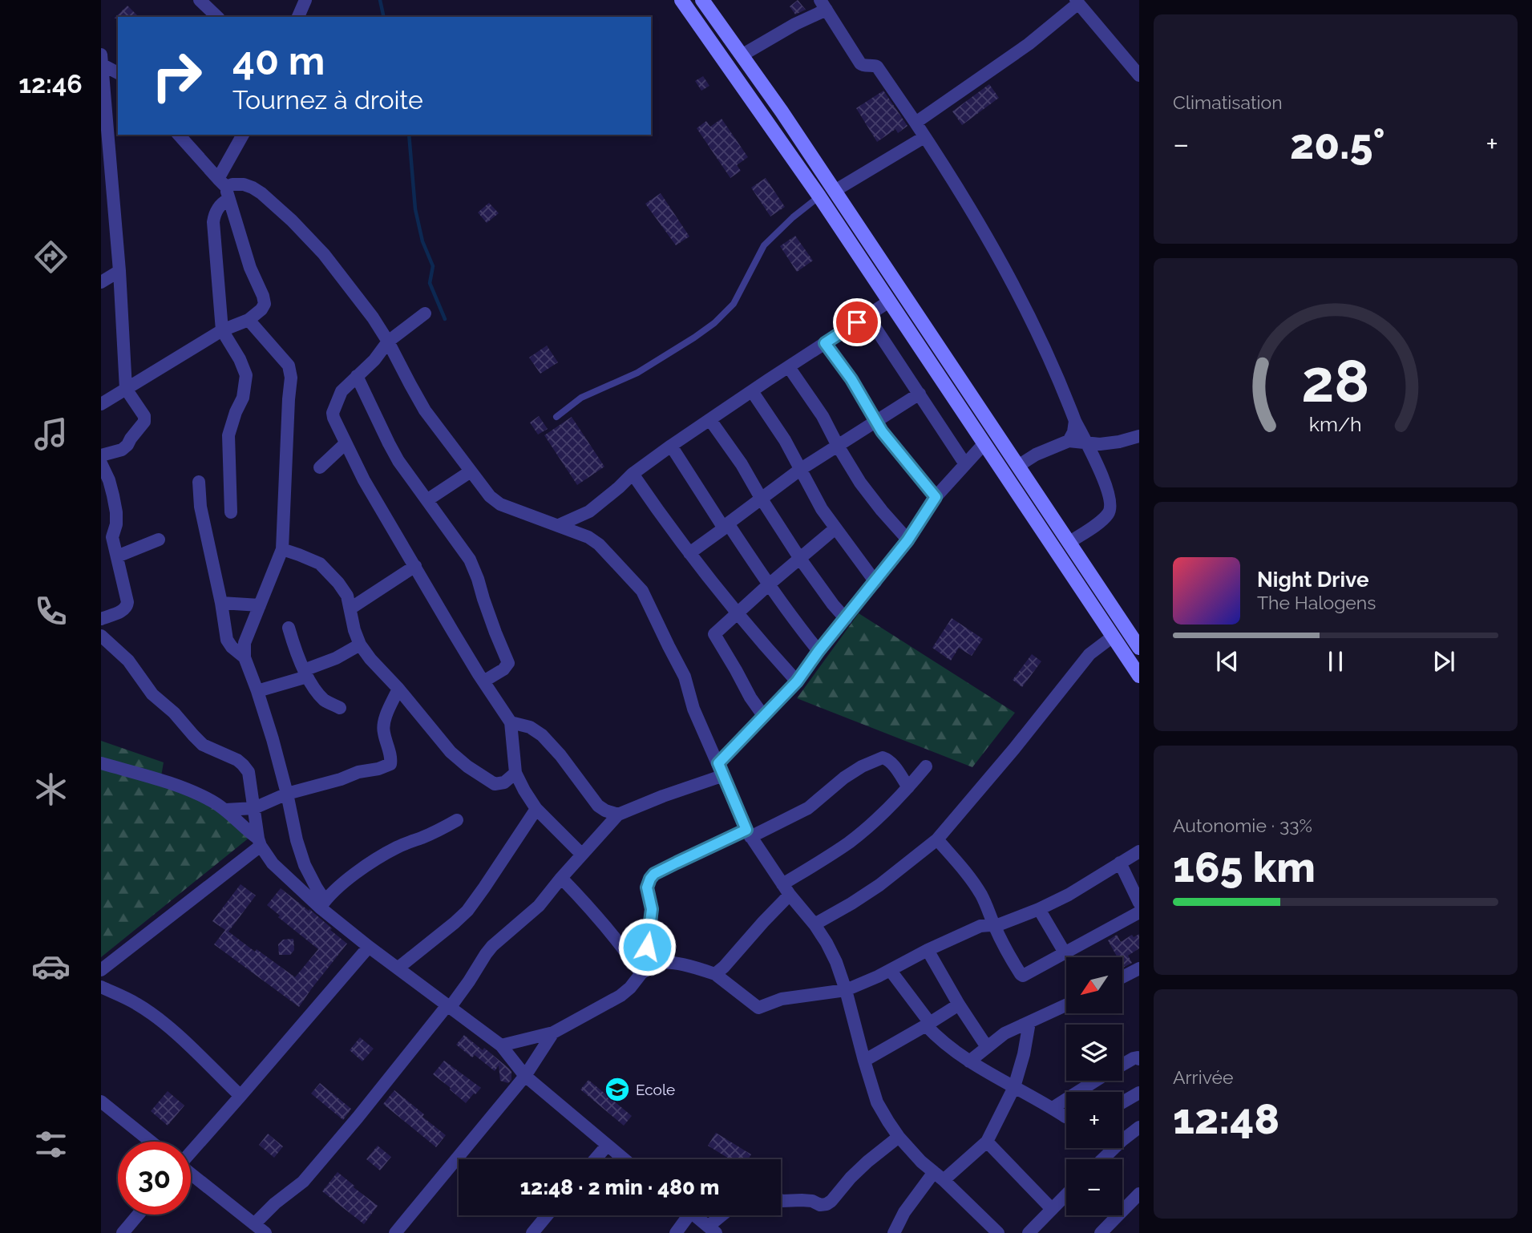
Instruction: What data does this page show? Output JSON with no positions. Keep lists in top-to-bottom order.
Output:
{
  "places": {
    "school or university": ["Ecole"]
  },
  "north": "bottom left",
  "page": {
    "tabs": "12:46",
    "tile": [
      "Climatisation",
      ["Autonomie · 33%", "165 km"],
      ["Arrivée", "12:48"]
    ],
    "turn": ["40 m", "Tournez à droite"],
    "heat": ["−", "20.5°", "+"],
    "song": ["Night Drive", "The Halogens"],
    "map_buttons": ["+", "−"],
    "limit": "30",
    "trip": "12:48 · 2 min · 480 m",
    "gauge": ["28", "km/h"]
  }
}
